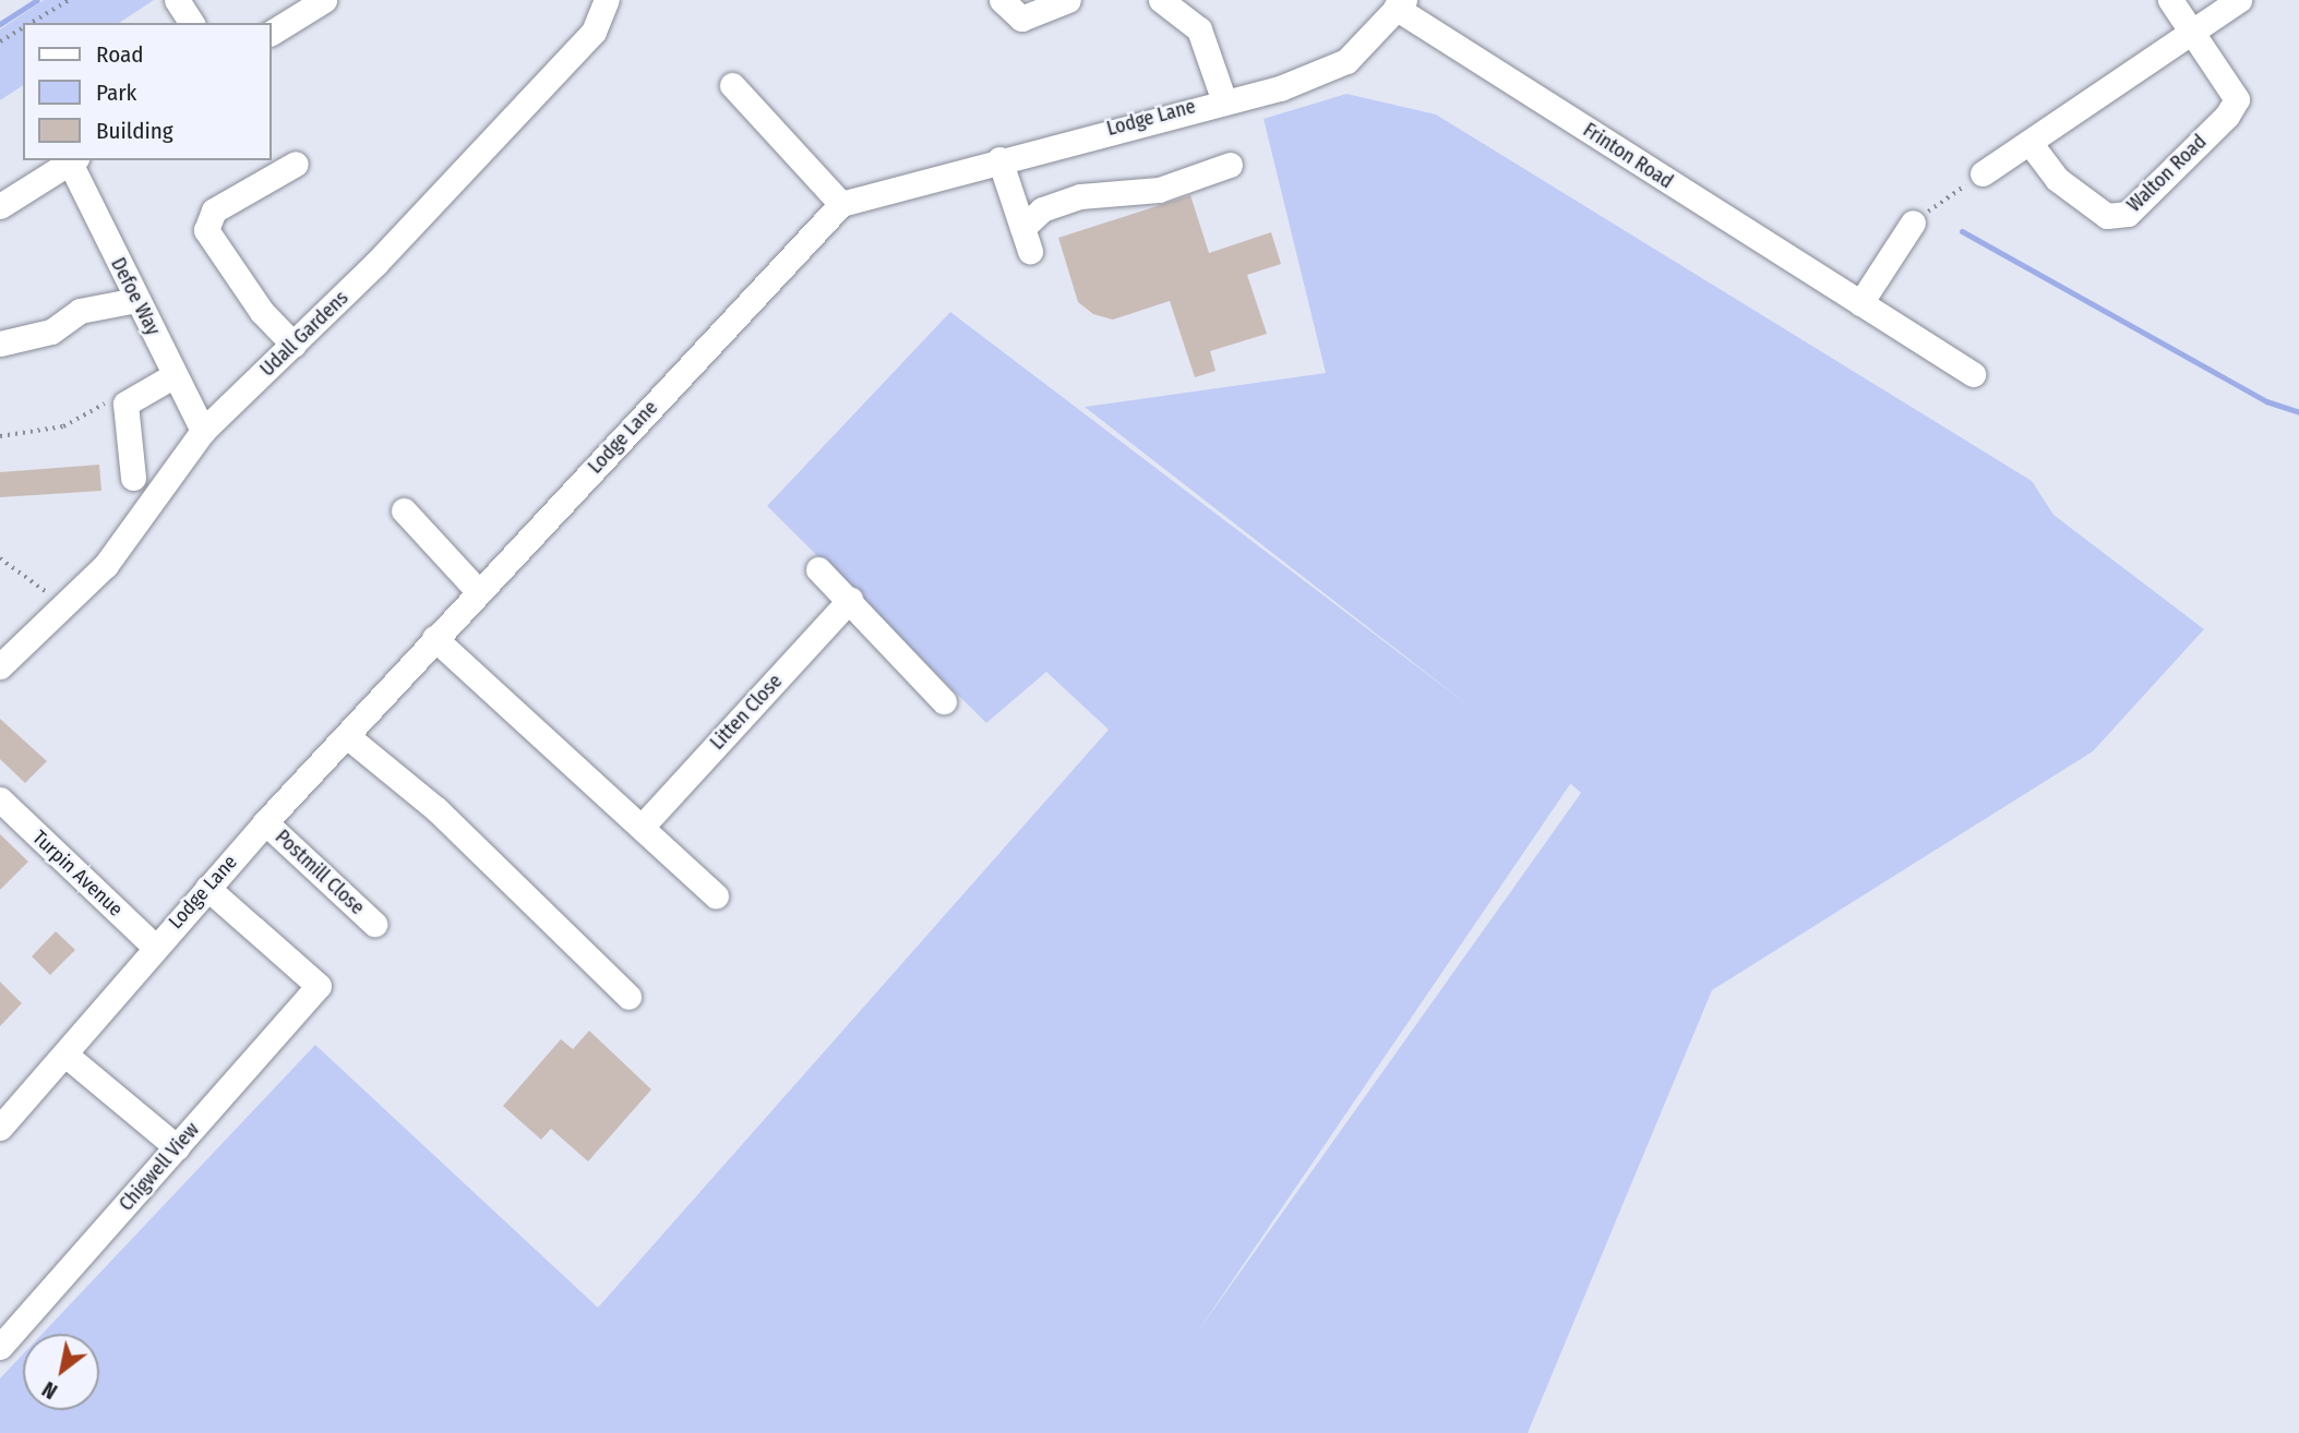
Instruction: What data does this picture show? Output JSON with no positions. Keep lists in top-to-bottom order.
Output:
{
  "streets": {
    "street": [
      "Lodge Lane",
      "Frinton Road",
      "Walton Road",
      "Defoe Way",
      "Udall Gardens",
      "Litten Close",
      "Postmill Close",
      "Turpin Avenue",
      "Chigwell View"
    ]
  },
  "crossings": [
    ["Lodge Lane", "Frinton Road"],
    ["Lodge Lane", "Postmill Close"],
    ["Lodge Lane", "Turpin Avenue"],
    ["Lodge Lane", "Chigwell View"],
    ["Defoe Way", "Udall Gardens"]
  ],
  "legend": ["Road", "Park", "Building"],
  "north": "bottom left"
}
